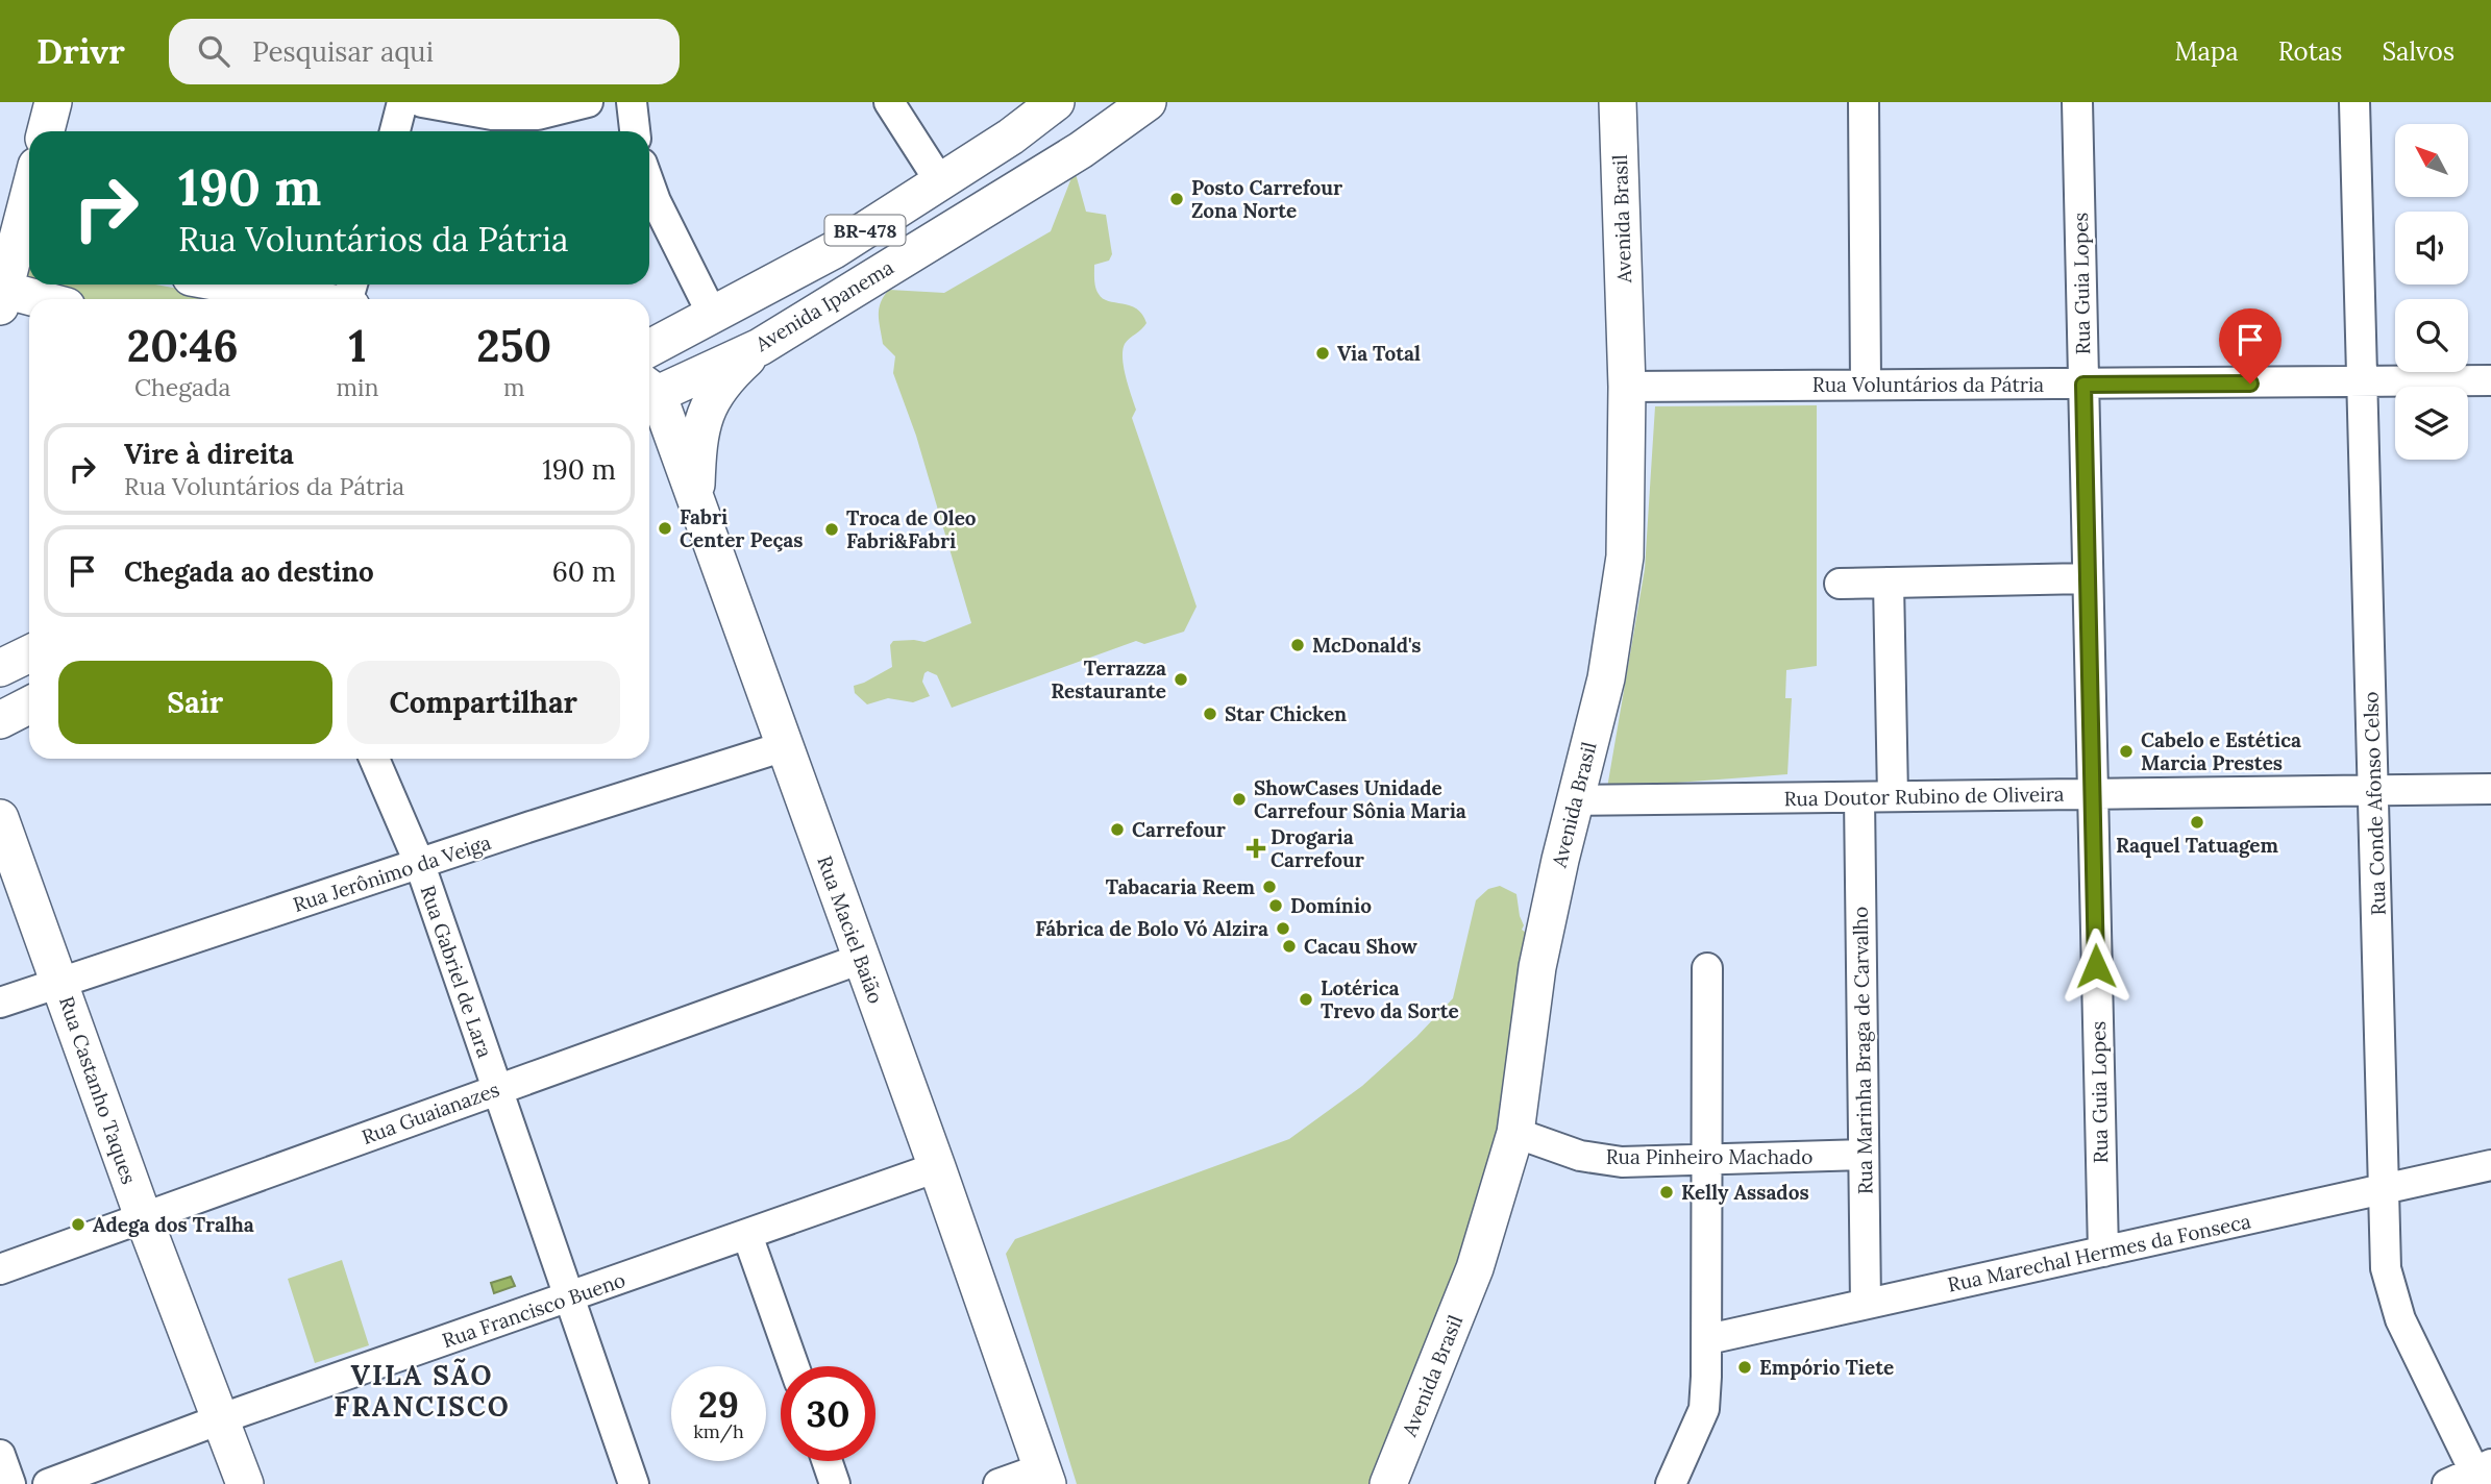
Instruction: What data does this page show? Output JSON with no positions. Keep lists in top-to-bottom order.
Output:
{
  "streets": {
    "main road": [
      "Avenida Brasil",
      "BR-478",
      "Avenida Ipanema",
      "Rua Maciel Baião",
      "Rua Castanho Taques"
    ],
    "street": [
      "Rua Guia Lopes",
      "Rua Voluntários da Pátria",
      "Rua Doutor Rubino de Oliveira",
      "Rua Conde Afonso Celso",
      "Rua Jerônimo da Veiga",
      "Rua Gabriel de Lara",
      "Rua Marinha Braga de Carvalho",
      "Rua Guaianazes",
      "Rua Pinheiro Machado",
      "Rua Marechal Hermes da Fonseca",
      "Rua Francisco Bueno"
    ]
  },
  "crossings": [
    ["Avenida Brasil", "Rua Voluntários da Pátria"],
    ["Avenida Brasil", "Rua Doutor Rubino de Oliveira"],
    ["Avenida Brasil", "Rua Pinheiro Machado"],
    ["Rua Guia Lopes", "Rua Voluntários da Pátria"],
    ["Rua Guia Lopes", "Rua Doutor Rubino de Oliveira"],
    ["Rua Guia Lopes", "Rua Marechal Hermes da Fonseca"],
    ["Rua Voluntários da Pátria", "Rua Conde Afonso Celso"],
    ["Rua Doutor Rubino de Oliveira", "Rua Conde Afonso Celso"],
    ["Rua Doutor Rubino de Oliveira", "Rua Marinha Braga de Carvalho"],
    ["Rua Conde Afonso Celso", "Rua Marechal Hermes da Fonseca"],
    ["Rua Jerônimo da Veiga", "Rua Maciel Baião"],
    ["Rua Jerônimo da Veiga", "Rua Gabriel de Lara"],
    ["Rua Jerônimo da Veiga", "Rua Castanho Taques"],
    ["Rua Maciel Baião", "Rua Guaianazes"],
    ["Rua Maciel Baião", "Rua Francisco Bueno"],
    ["Rua Gabriel de Lara", "Rua Guaianazes"],
    ["Rua Gabriel de Lara", "Rua Francisco Bueno"],
    ["Rua Marinha Braga de Carvalho", "Rua Pinheiro Machado"],
    ["Rua Marinha Braga de Carvalho", "Rua Marechal Hermes da Fonseca"],
    ["Rua Castanho Taques", "Rua Guaianazes"],
    ["Rua Castanho Taques", "Rua Francisco Bueno"]
  ],
  "districts": ["VILA SÃO FRANCISCO"],
  "places": {
    "other": [
      "Posto Carrefour Zona Norte",
      "Via Total",
      "Fabri Center Peças",
      "Troca de Oleo Fabri&Fabri",
      "McDonald's",
      "Terrazza Restaurante",
      "Star Chicken",
      "Cabelo e Estética Marcia Prestes",
      "ShowCases Unidade Carrefour Sônia Maria",
      "Raquel Tatuagem",
      "Carrefour",
      "Tabacaria Reem",
      "Domínio",
      "Fábrica de Bolo Vó Alzira",
      "Cacau Show",
      "Lotérica Trevo da Sorte",
      "Kelly Assados",
      "Adega dos Tralha",
      "Empório Tiete"
    ],
    "health": ["Drogaria Carrefour"]
  },
  "north": "top left",
  "page": {
    "header": "Drivr",
    "search": "Pesquisar aqui",
    "nav": ["Mapa", "Rotas", "Salvos"],
    "turn": ["190 m", "Rua Voluntários da Pátria"],
    "eta": [
      "20:46",
      "Chegada",
      "1",
      "min",
      "250",
      "m"
    ],
    "list": [
      {
        "name": "Vire à direita",
        "note": "Rua Voluntários da Pátria",
        "value": "190 m"
      },
      {
        "name": "Chegada ao destino",
        "value": "60 m"
      }
    ],
    "buttons": ["Sair", "Compartilhar"],
    "speed": "29 km/h",
    "limit": "30"
  }
}
